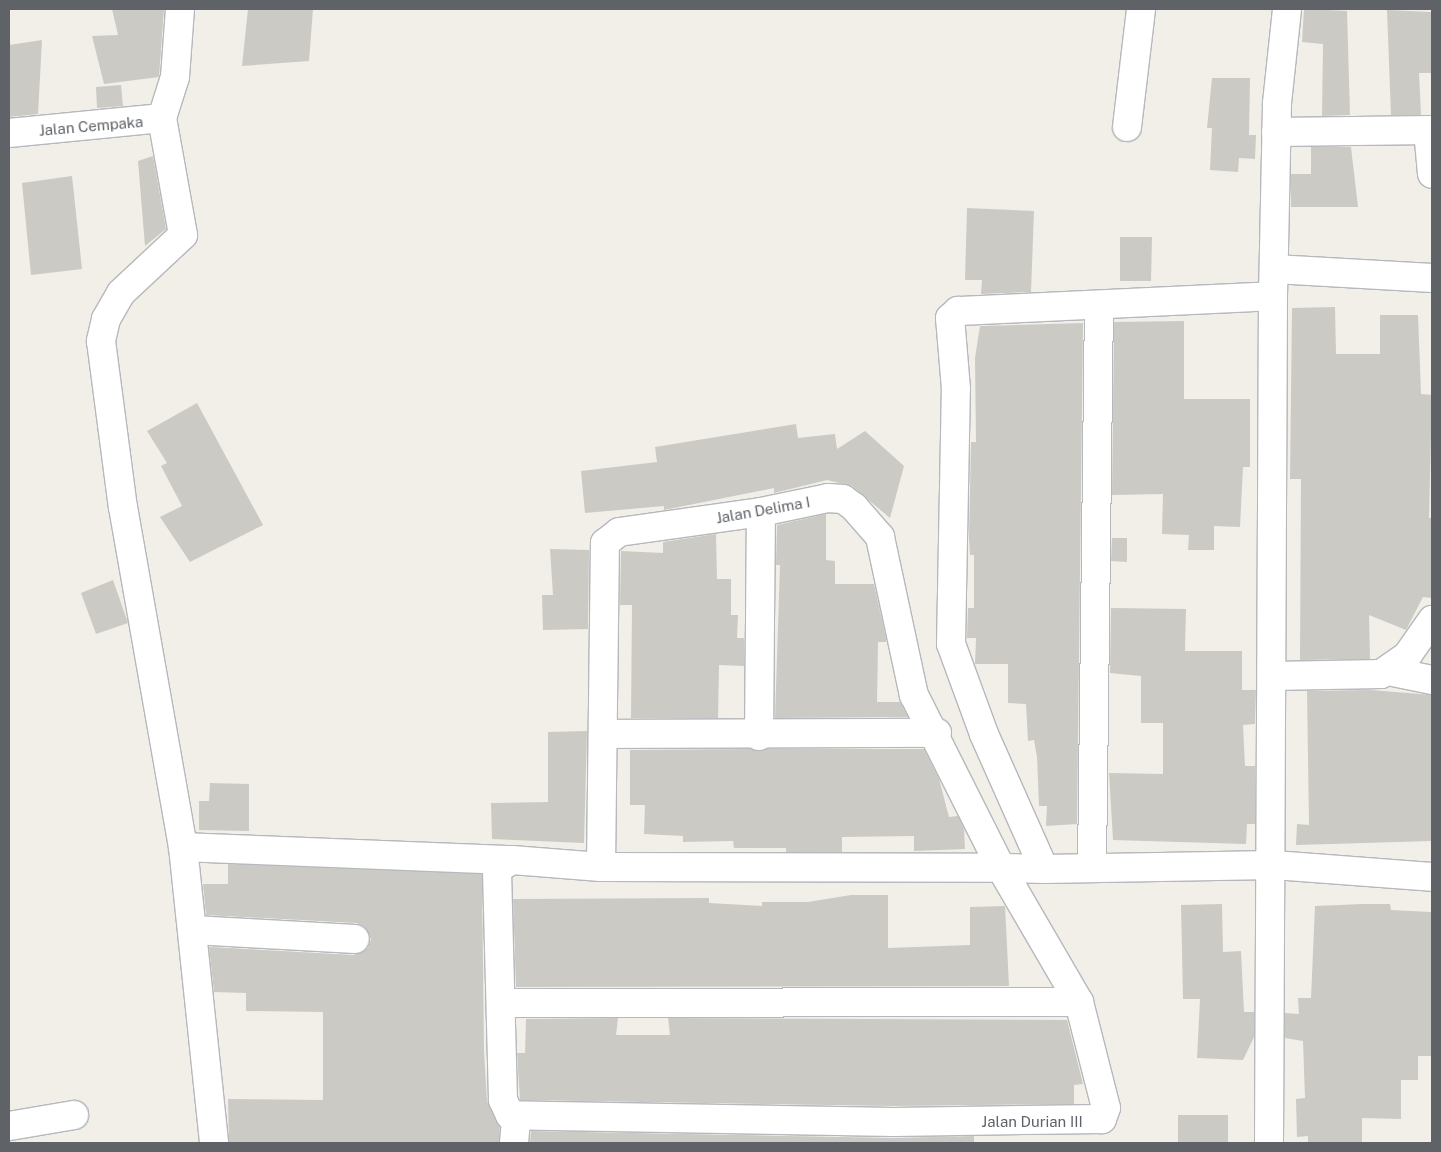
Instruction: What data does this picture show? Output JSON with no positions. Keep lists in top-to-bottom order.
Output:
{
  "streets": {
    "street": ["Jalan Cempaka", "Jalan Delima I", "Jalan Durian III"]
  },
  "crossings": [
    ["Jalan Delima I", "Jalan Durian III"]
  ]
}
